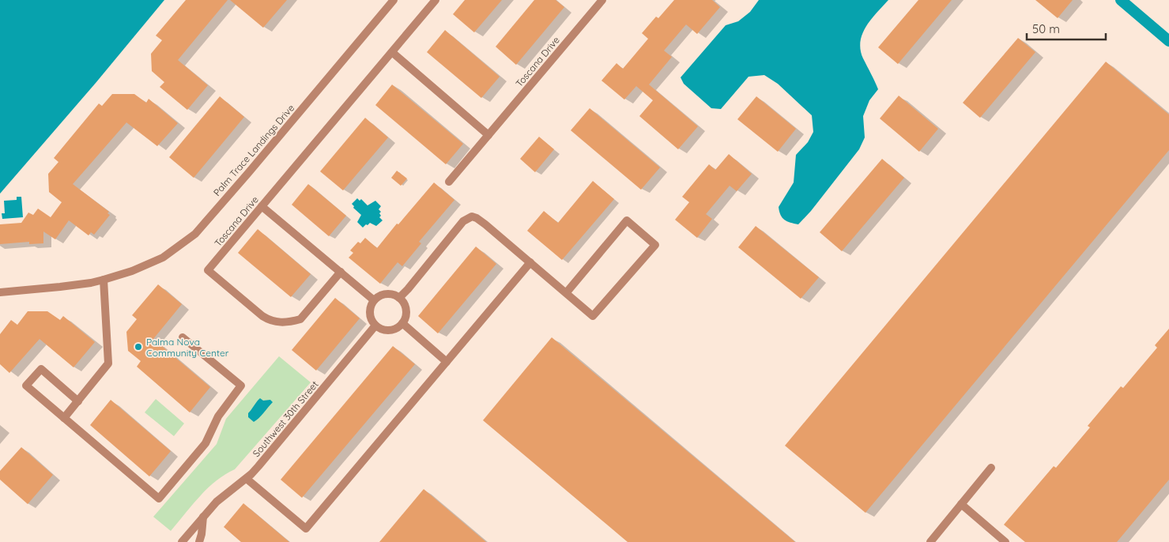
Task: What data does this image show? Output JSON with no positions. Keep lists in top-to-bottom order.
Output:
{
  "streets": {
    "street": ["Toscana Drive", "Palm Trace Landings Drive", "Southwest 30th Street"]
  },
  "places": ["Palma Nova Community Center"],
  "scale_bar": "50 m"
}
